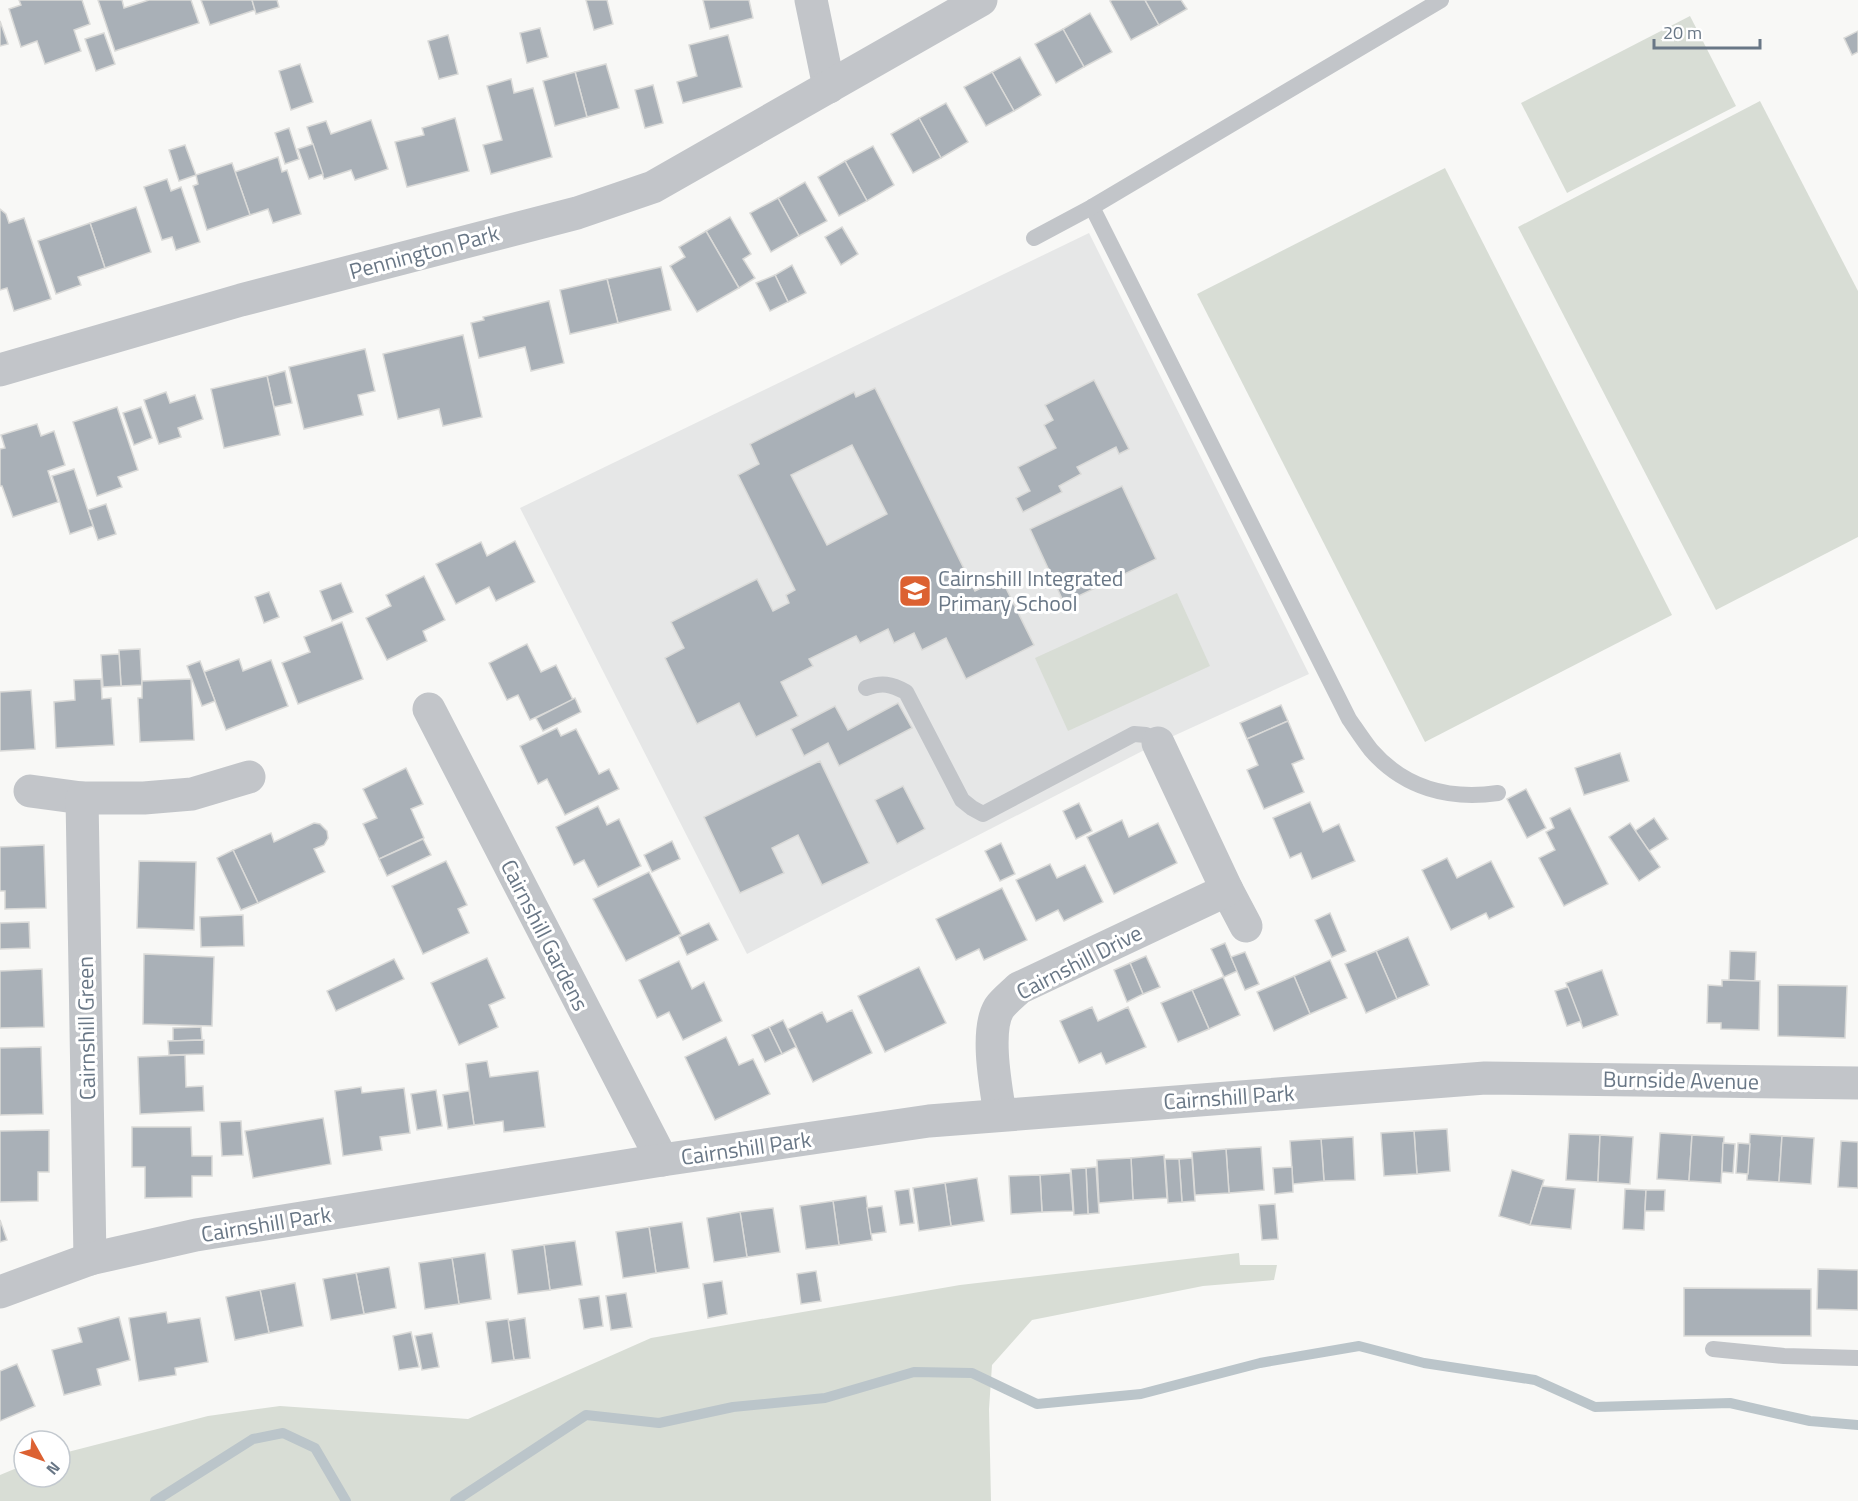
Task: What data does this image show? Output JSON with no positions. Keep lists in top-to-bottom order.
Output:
{
  "streets": {
    "street": [
      "Pennington Park",
      "Cairnshill Gardens",
      "Cairnshill Drive",
      "Cairnshill Green",
      "Burnside Avenue",
      "Cairnshill Park"
    ]
  },
  "crossings": [
    ["Cairnshill Gardens", "Cairnshill Park"],
    ["Cairnshill Drive", "Cairnshill Park"],
    ["Cairnshill Green", "Cairnshill Park"],
    ["Burnside Avenue", "Cairnshill Park"]
  ],
  "places": {
    "school or university": ["Cairnshill Integrated Primary School"]
  },
  "scale_bar": "20 m",
  "north": "bottom right"
}
